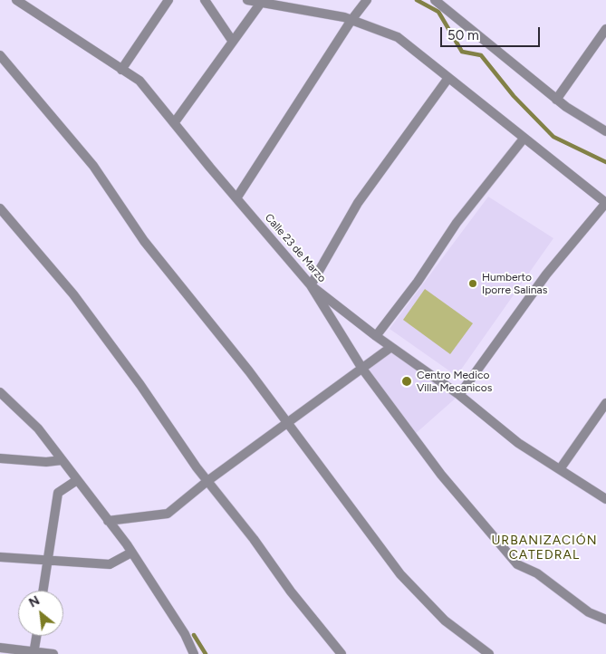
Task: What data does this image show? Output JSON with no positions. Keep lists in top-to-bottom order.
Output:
{
  "streets": {
    "street": ["Calle 23 de Marzo"]
  },
  "districts": ["URBANIZACIÓN CATEDRAL"],
  "places": ["Humberto Iporre Salinas", "Centro Medico Villa Mecanicos"],
  "scale_bar": "50 m",
  "north": "top left"
}
